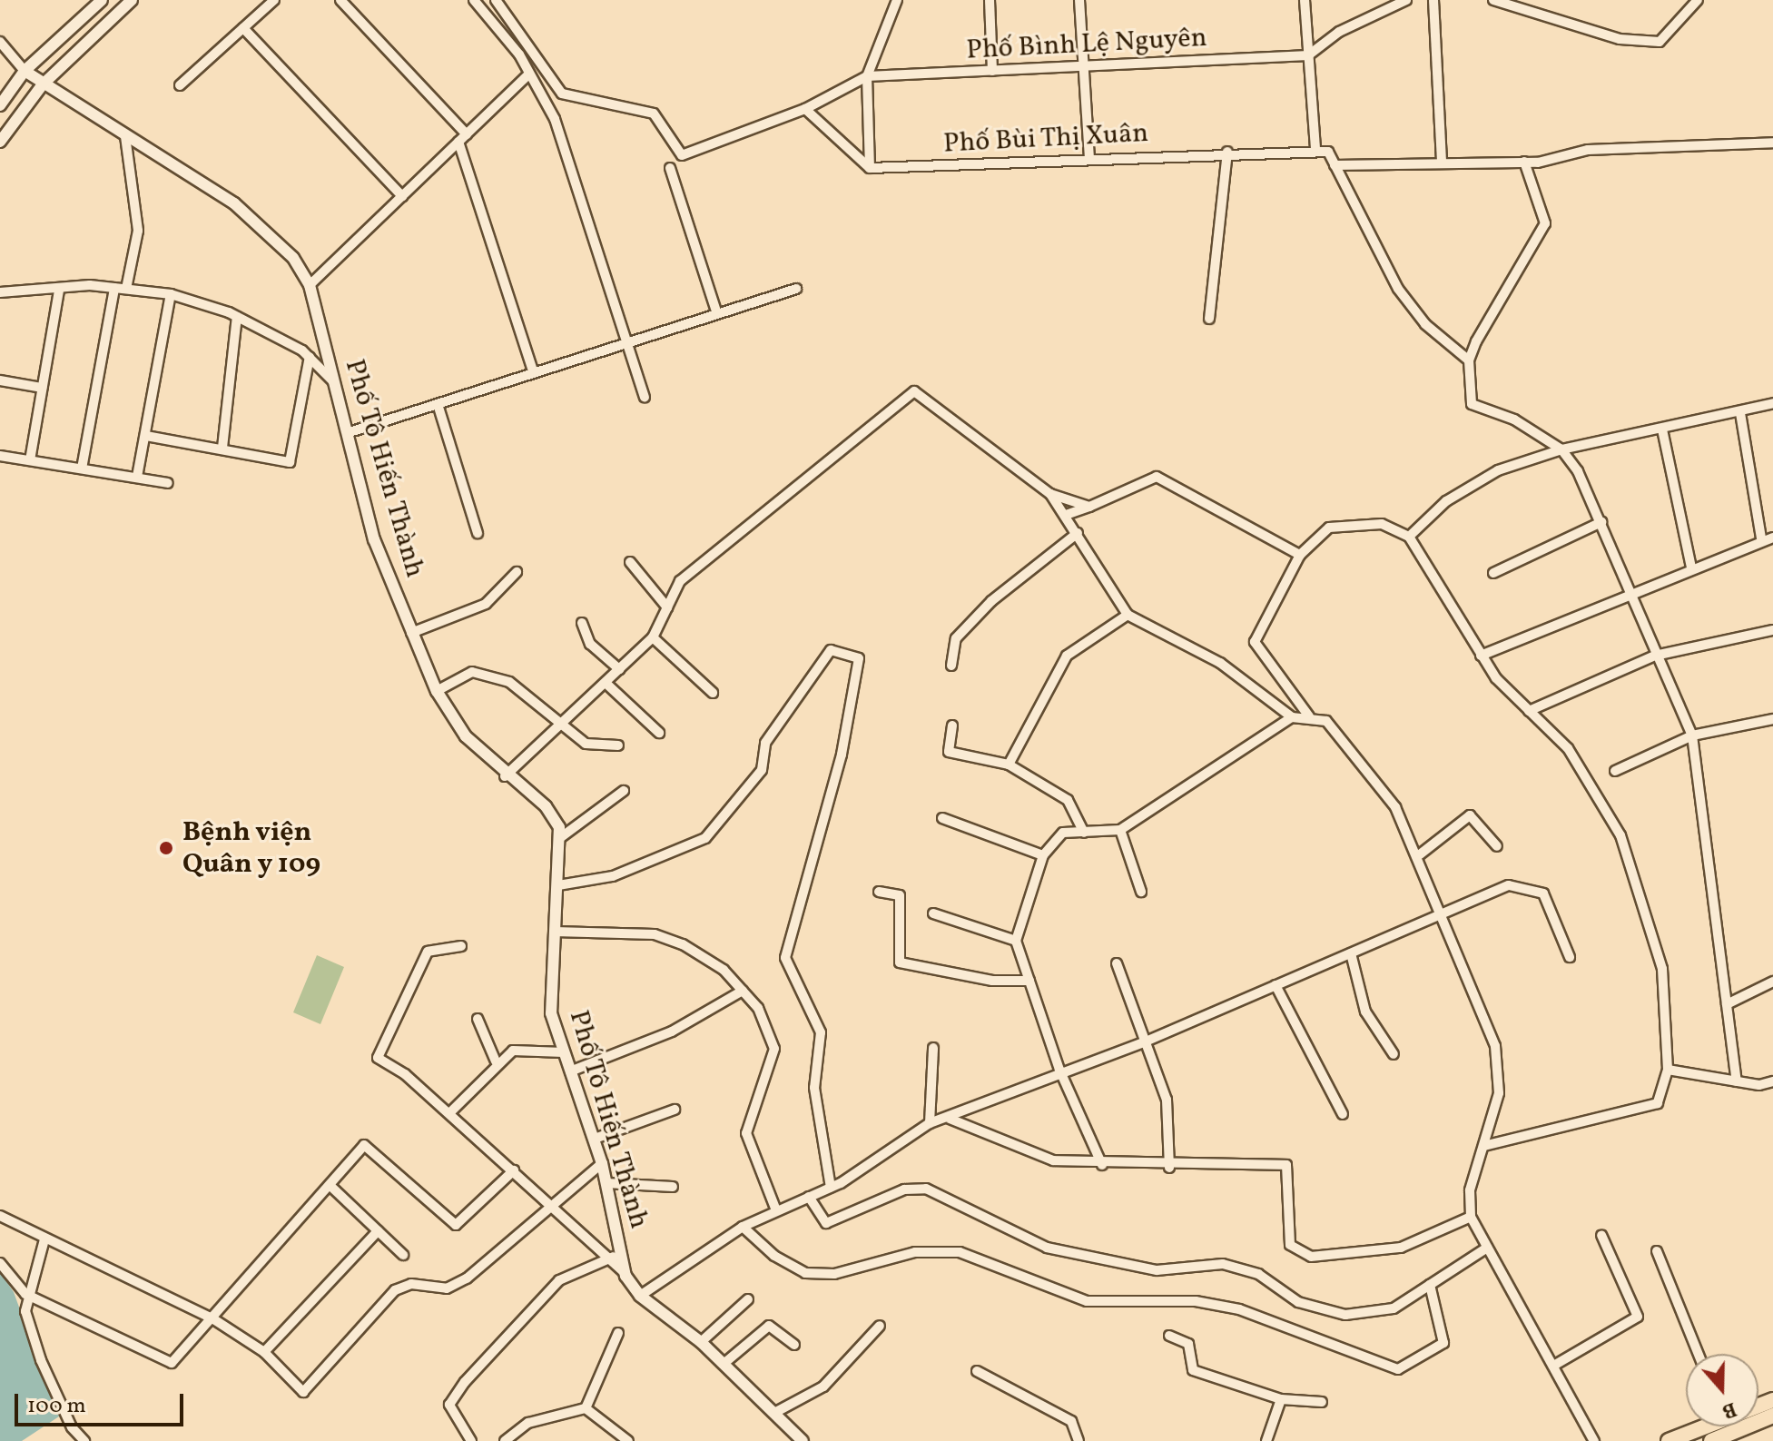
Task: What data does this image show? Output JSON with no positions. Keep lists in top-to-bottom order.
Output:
{
  "streets": {
    "street": ["Phố Bình Lệ Nguyên", "Phố Bùi Thị Xuân", "Phố Tô Hiến Thành"]
  },
  "places": ["Bệnh viện Quân y 109"],
  "scale_bar": "100 m",
  "north": "bottom"
}
